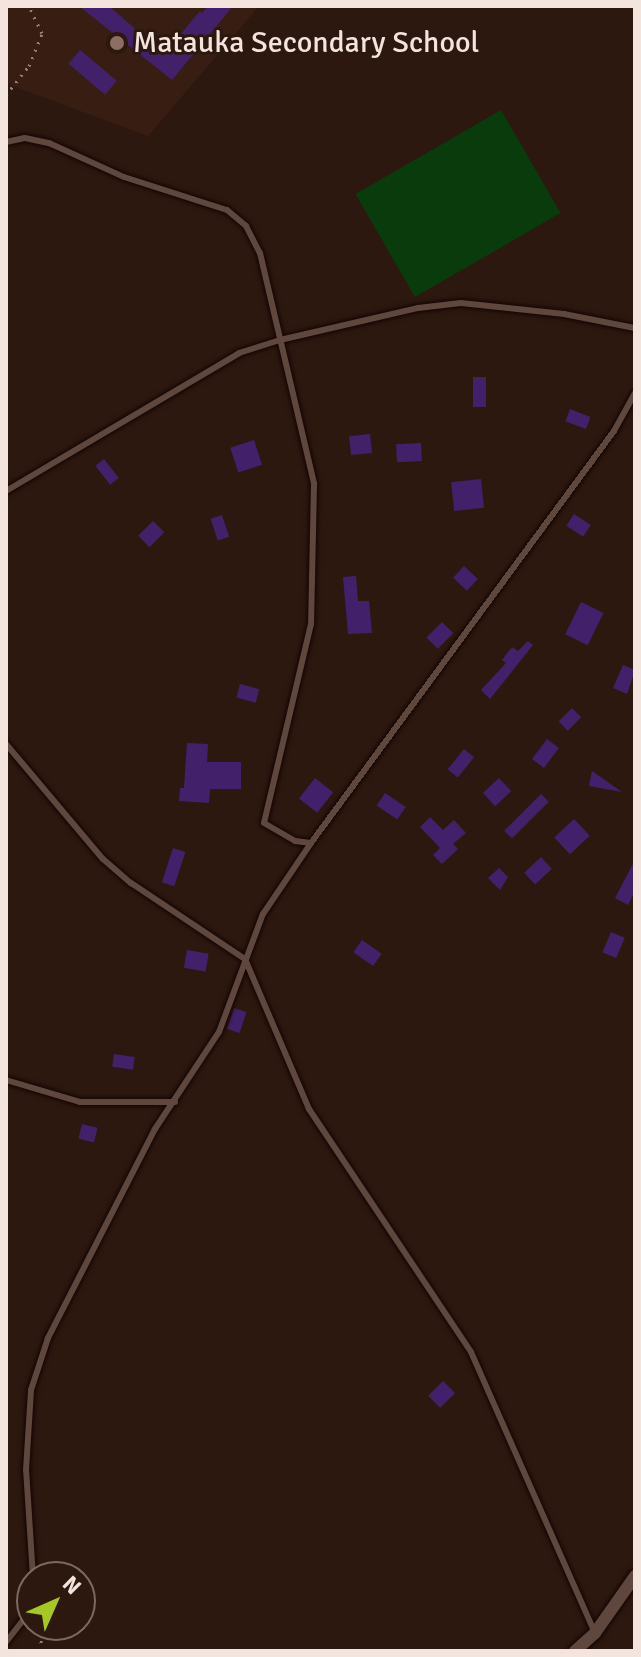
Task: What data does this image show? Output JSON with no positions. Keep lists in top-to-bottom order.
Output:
{
  "places": ["Matauka Secondary School"],
  "north": "top right"
}
